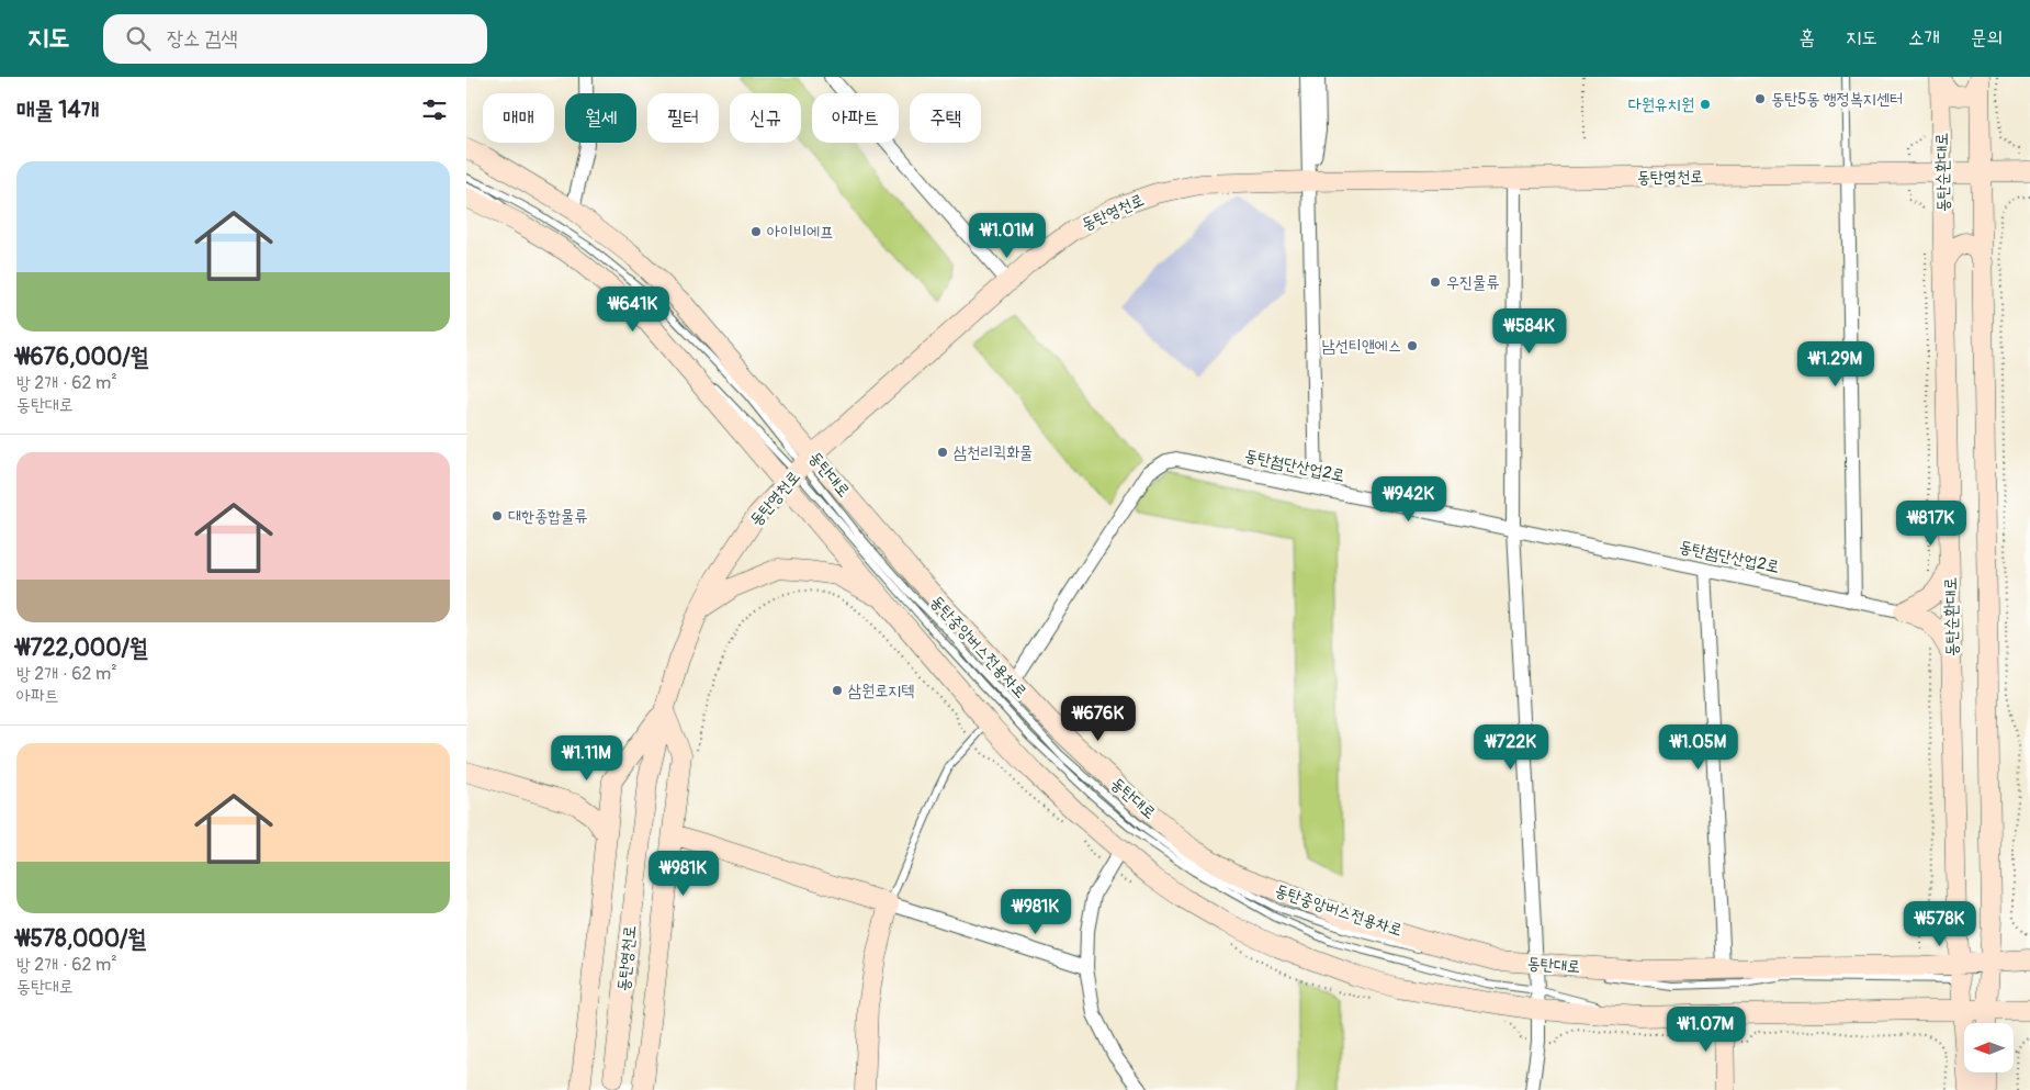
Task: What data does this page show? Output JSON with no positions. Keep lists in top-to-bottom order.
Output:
{
  "streets": {
    "street": [
      "동탄순환대로",
      "동탄영천로",
      "동탄첨단산업2로",
      "동탄대로"
    ],
    "lane": ["동탄중앙버스전용차로"]
  },
  "crossings": [
    ["동탄순환대로", "동탄영천로"],
    ["동탄순환대로", "동탄대로"],
    ["동탄영천로", "동탄대로"],
    ["동탄영천로", "동탄중앙버스전용차로"],
    ["동탄첨단산업2로", "동탄대로"],
    ["동탄대로", "동탄중앙버스전용차로"]
  ],
  "places": [
    "동탄5동 행정복지센터",
    "다원유치원",
    "아이비에프",
    "우진물류",
    "남선티앤에스",
    "삼천리퀵화물",
    "대한종합물류",
    "삼원로지텍"
  ],
  "north": "left",
  "page": {
    "header": "지도",
    "search": "장소 검색",
    "nav": [
      "홈",
      "지도",
      "소개",
      "문의"
    ],
    "heading": "매물 14개",
    "chip": [
      "매매",
      "월세",
      "필터",
      "신규",
      "아파트",
      "주택"
    ],
    "list": [
      {
        "name": "₩676,000/월",
        "note": "방 2개 · 62 m² · 동탄대로"
      },
      {
        "name": "₩722,000/월",
        "note": "방 2개 · 62 m² · 아파트"
      },
      {
        "name": "₩578,000/월",
        "note": "방 2개 · 62 m² · 동탄대로"
      }
    ],
    "price": [
      "₩1.01M",
      "₩641K",
      "₩584K",
      "₩1.29M",
      "₩942K",
      "₩817K",
      "₩676K",
      "₩722K",
      "₩1.05M",
      "₩1.11M",
      "₩981K",
      "₩981K",
      "₩578K",
      "₩1.07M"
    ]
  }
}
